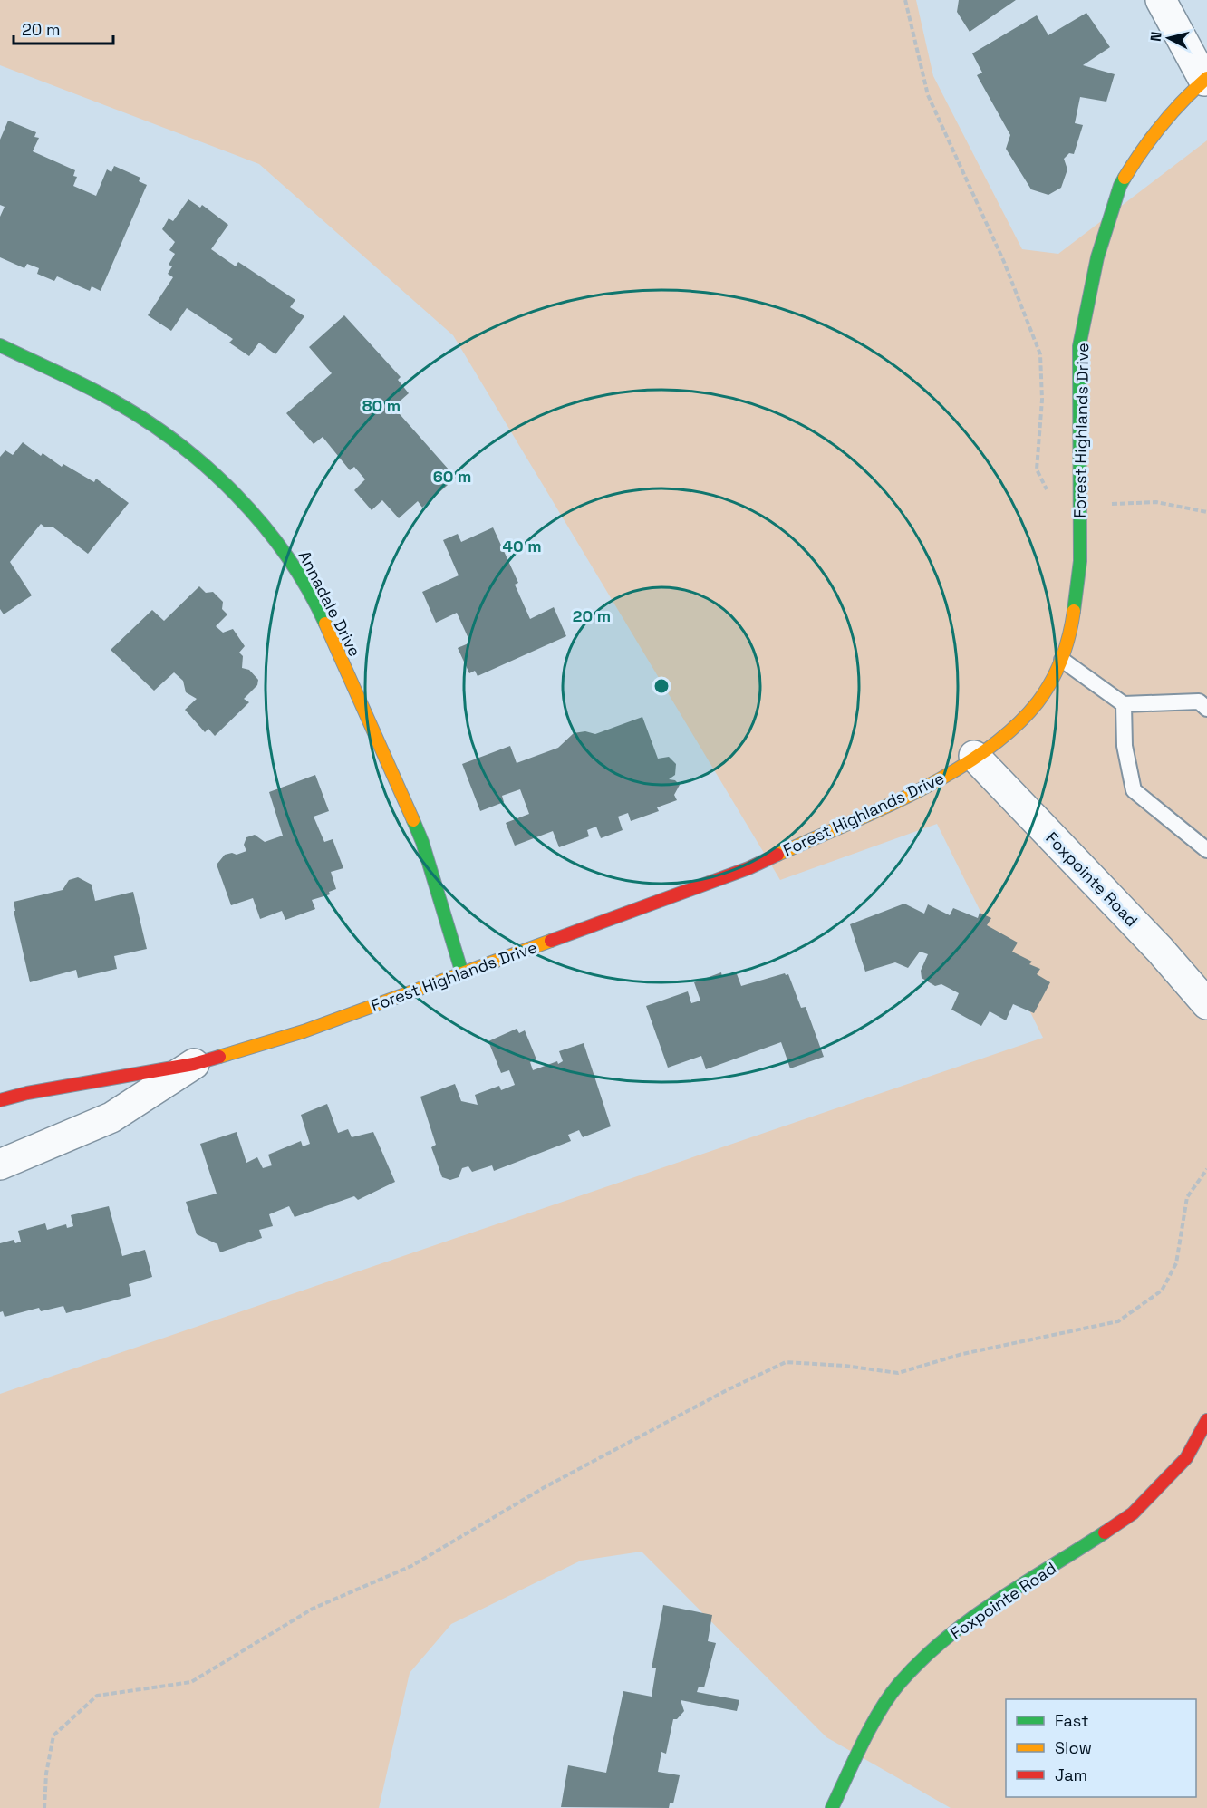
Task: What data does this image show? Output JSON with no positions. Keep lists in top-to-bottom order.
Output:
{
  "streets": {
    "street": ["Forest Highlands Drive", "Annadale Drive", "Foxpointe Road"]
  },
  "crossings": [
    ["Forest Highlands Drive", "Annadale Drive"],
    ["Forest Highlands Drive", "Foxpointe Road"]
  ],
  "legend": ["Fast", "Slow", "Jam"],
  "scale_bar": "20 m",
  "north": "left",
  "rings": [
    "80 m",
    "60 m",
    "40 m",
    "20 m"
  ]
}
